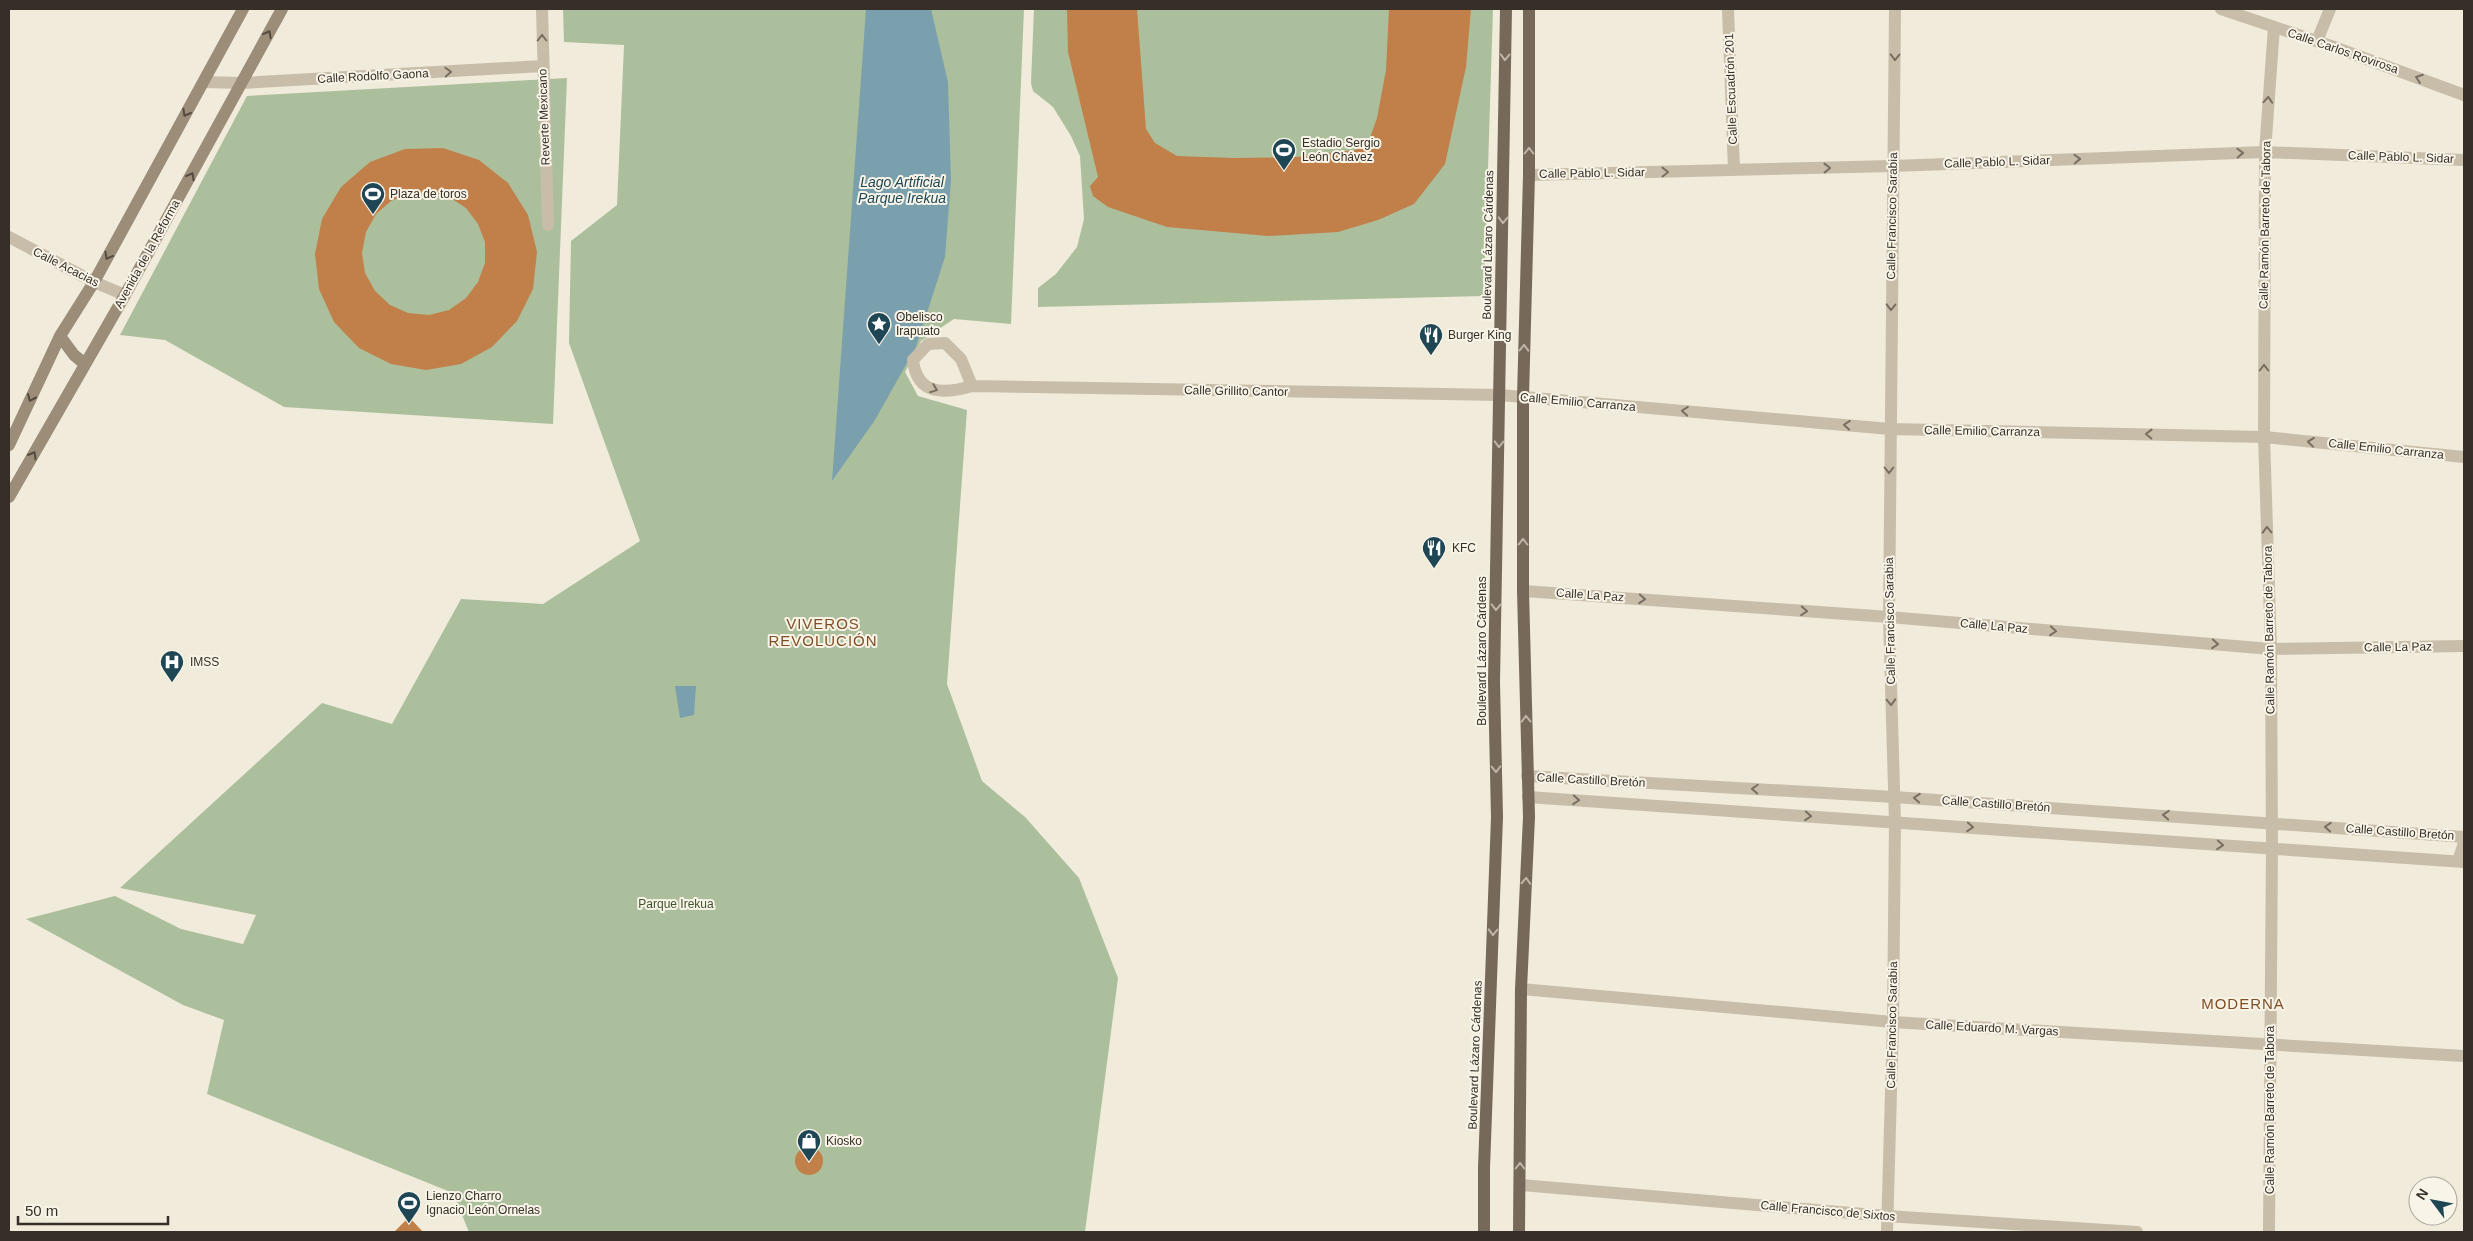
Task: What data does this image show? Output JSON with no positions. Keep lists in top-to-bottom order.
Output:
{
  "streets": {
    "main road": ["Boulevard Lázaro Cárdenas", "Avenida de la Reforma"],
    "street": [
      "Calle Carlos Rovirosa",
      "Calle Rodolfo Gaona",
      "Calle Escuadrón 201",
      "Reverte Mexicano",
      "Calle Pablo L. Sidar",
      "Calle Francisco Sarabia",
      "Calle Ramón Barreto de Tabora",
      "Calle Acacias",
      "Calle Grillito Cantor",
      "Calle Emilio Carranza",
      "Calle La Paz",
      "Calle Castillo Bretón",
      "Calle Eduardo M. Vargas",
      "Calle Francisco de Sixtos"
    ]
  },
  "crossings": [
    ["Calle Carlos Rovirosa", "Calle Ramón Barreto de Tabora"],
    ["Calle Rodolfo Gaona", "Reverte Mexicano"],
    ["Calle Rodolfo Gaona", "Avenida de la Reforma"],
    ["Calle Escuadrón 201", "Calle Pablo L. Sidar"],
    ["Calle Pablo L. Sidar", "Calle Francisco Sarabia"],
    ["Calle Pablo L. Sidar", "Calle Ramón Barreto de Tabora"],
    ["Calle Francisco Sarabia", "Calle Emilio Carranza"],
    ["Calle Francisco Sarabia", "Calle La Paz"],
    ["Calle Francisco Sarabia", "Calle Castillo Bretón"],
    ["Calle Francisco Sarabia", "Calle Eduardo M. Vargas"],
    ["Calle Francisco Sarabia", "Calle Francisco de Sixtos"],
    ["Calle Ramón Barreto de Tabora", "Calle Emilio Carranza"],
    ["Calle Ramón Barreto de Tabora", "Calle La Paz"],
    ["Calle Ramón Barreto de Tabora", "Calle Castillo Bretón"],
    ["Calle Ramón Barreto de Tabora", "Calle Eduardo M. Vargas"],
    ["Boulevard Lázaro Cárdenas", "Calle Grillito Cantor"],
    ["Boulevard Lázaro Cárdenas", "Calle Emilio Carranza"],
    ["Avenida de la Reforma", "Calle Acacias"],
    ["Calle Grillito Cantor", "Calle Emilio Carranza"]
  ],
  "one_way": [
    "Calle Carlos Rovirosa",
    "Calle Rodolfo Gaona",
    "Calle Pablo L. Sidar",
    "Calle Francisco Sarabia",
    "Calle Ramón Barreto de Tabora",
    "Calle Emilio Carranza",
    "Calle La Paz"
  ],
  "districts": ["VIVEROS REVOLUCIÓN", "MODERNA"],
  "water": ["Lago Artificial Parque Irekua"],
  "parks": ["Parque Irekua"],
  "places": {
    "sports": ["Estadio Sergio León Chávez", "Plaza de toros", "Lienzo Charro Ignacio León Ornelas"],
    "place": ["Obelisco Irapuato"],
    "restaurant": ["Burger King", "KFC"],
    "hospital": ["IMSS"],
    "shop": ["Kiosko"]
  },
  "scale_bar": "50 m",
  "north": "top left"
}
